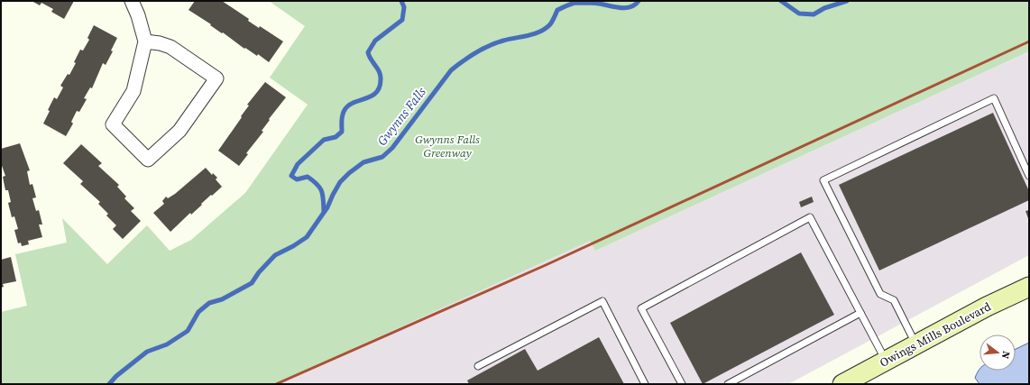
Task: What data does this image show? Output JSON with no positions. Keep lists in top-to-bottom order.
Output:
{
  "streets": {
    "main road": ["Owings Mills Boulevard"]
  },
  "water": ["Gwynns Falls"],
  "parks": ["Gwynns Falls Greenway"],
  "north": "right"
}
